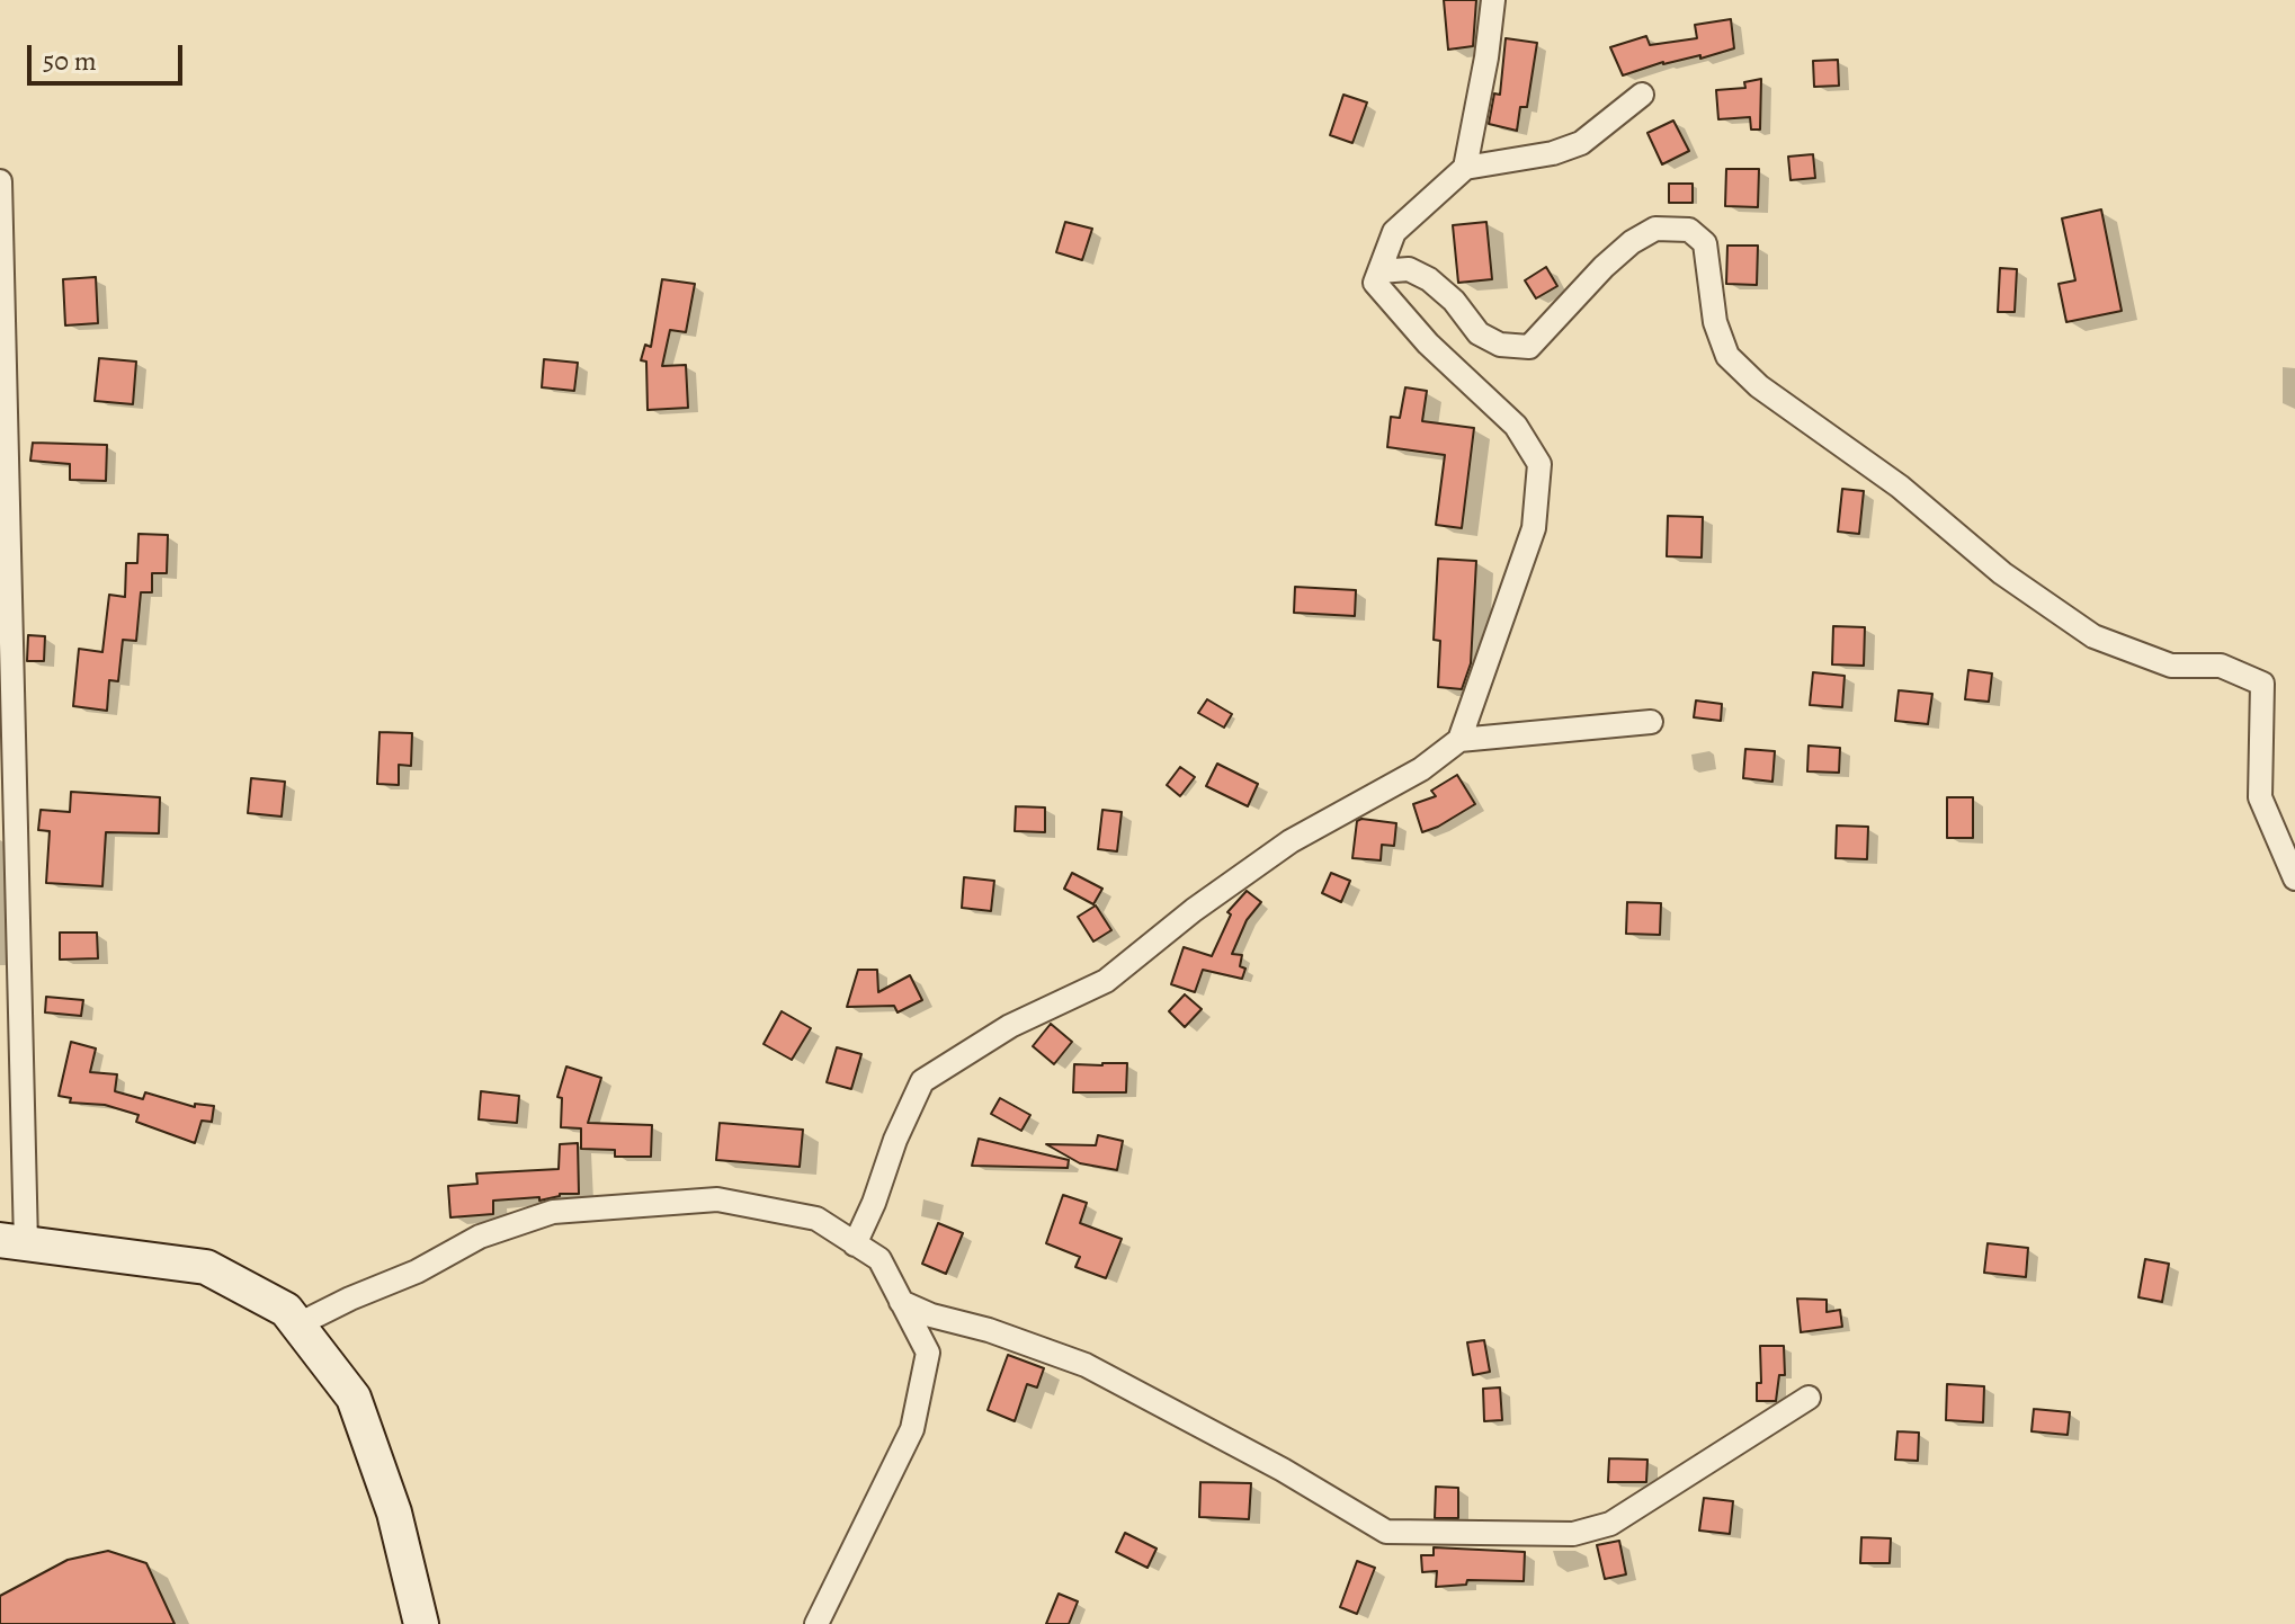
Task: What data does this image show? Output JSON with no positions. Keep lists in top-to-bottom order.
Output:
{
  "scale_bar": "50 m"
}
